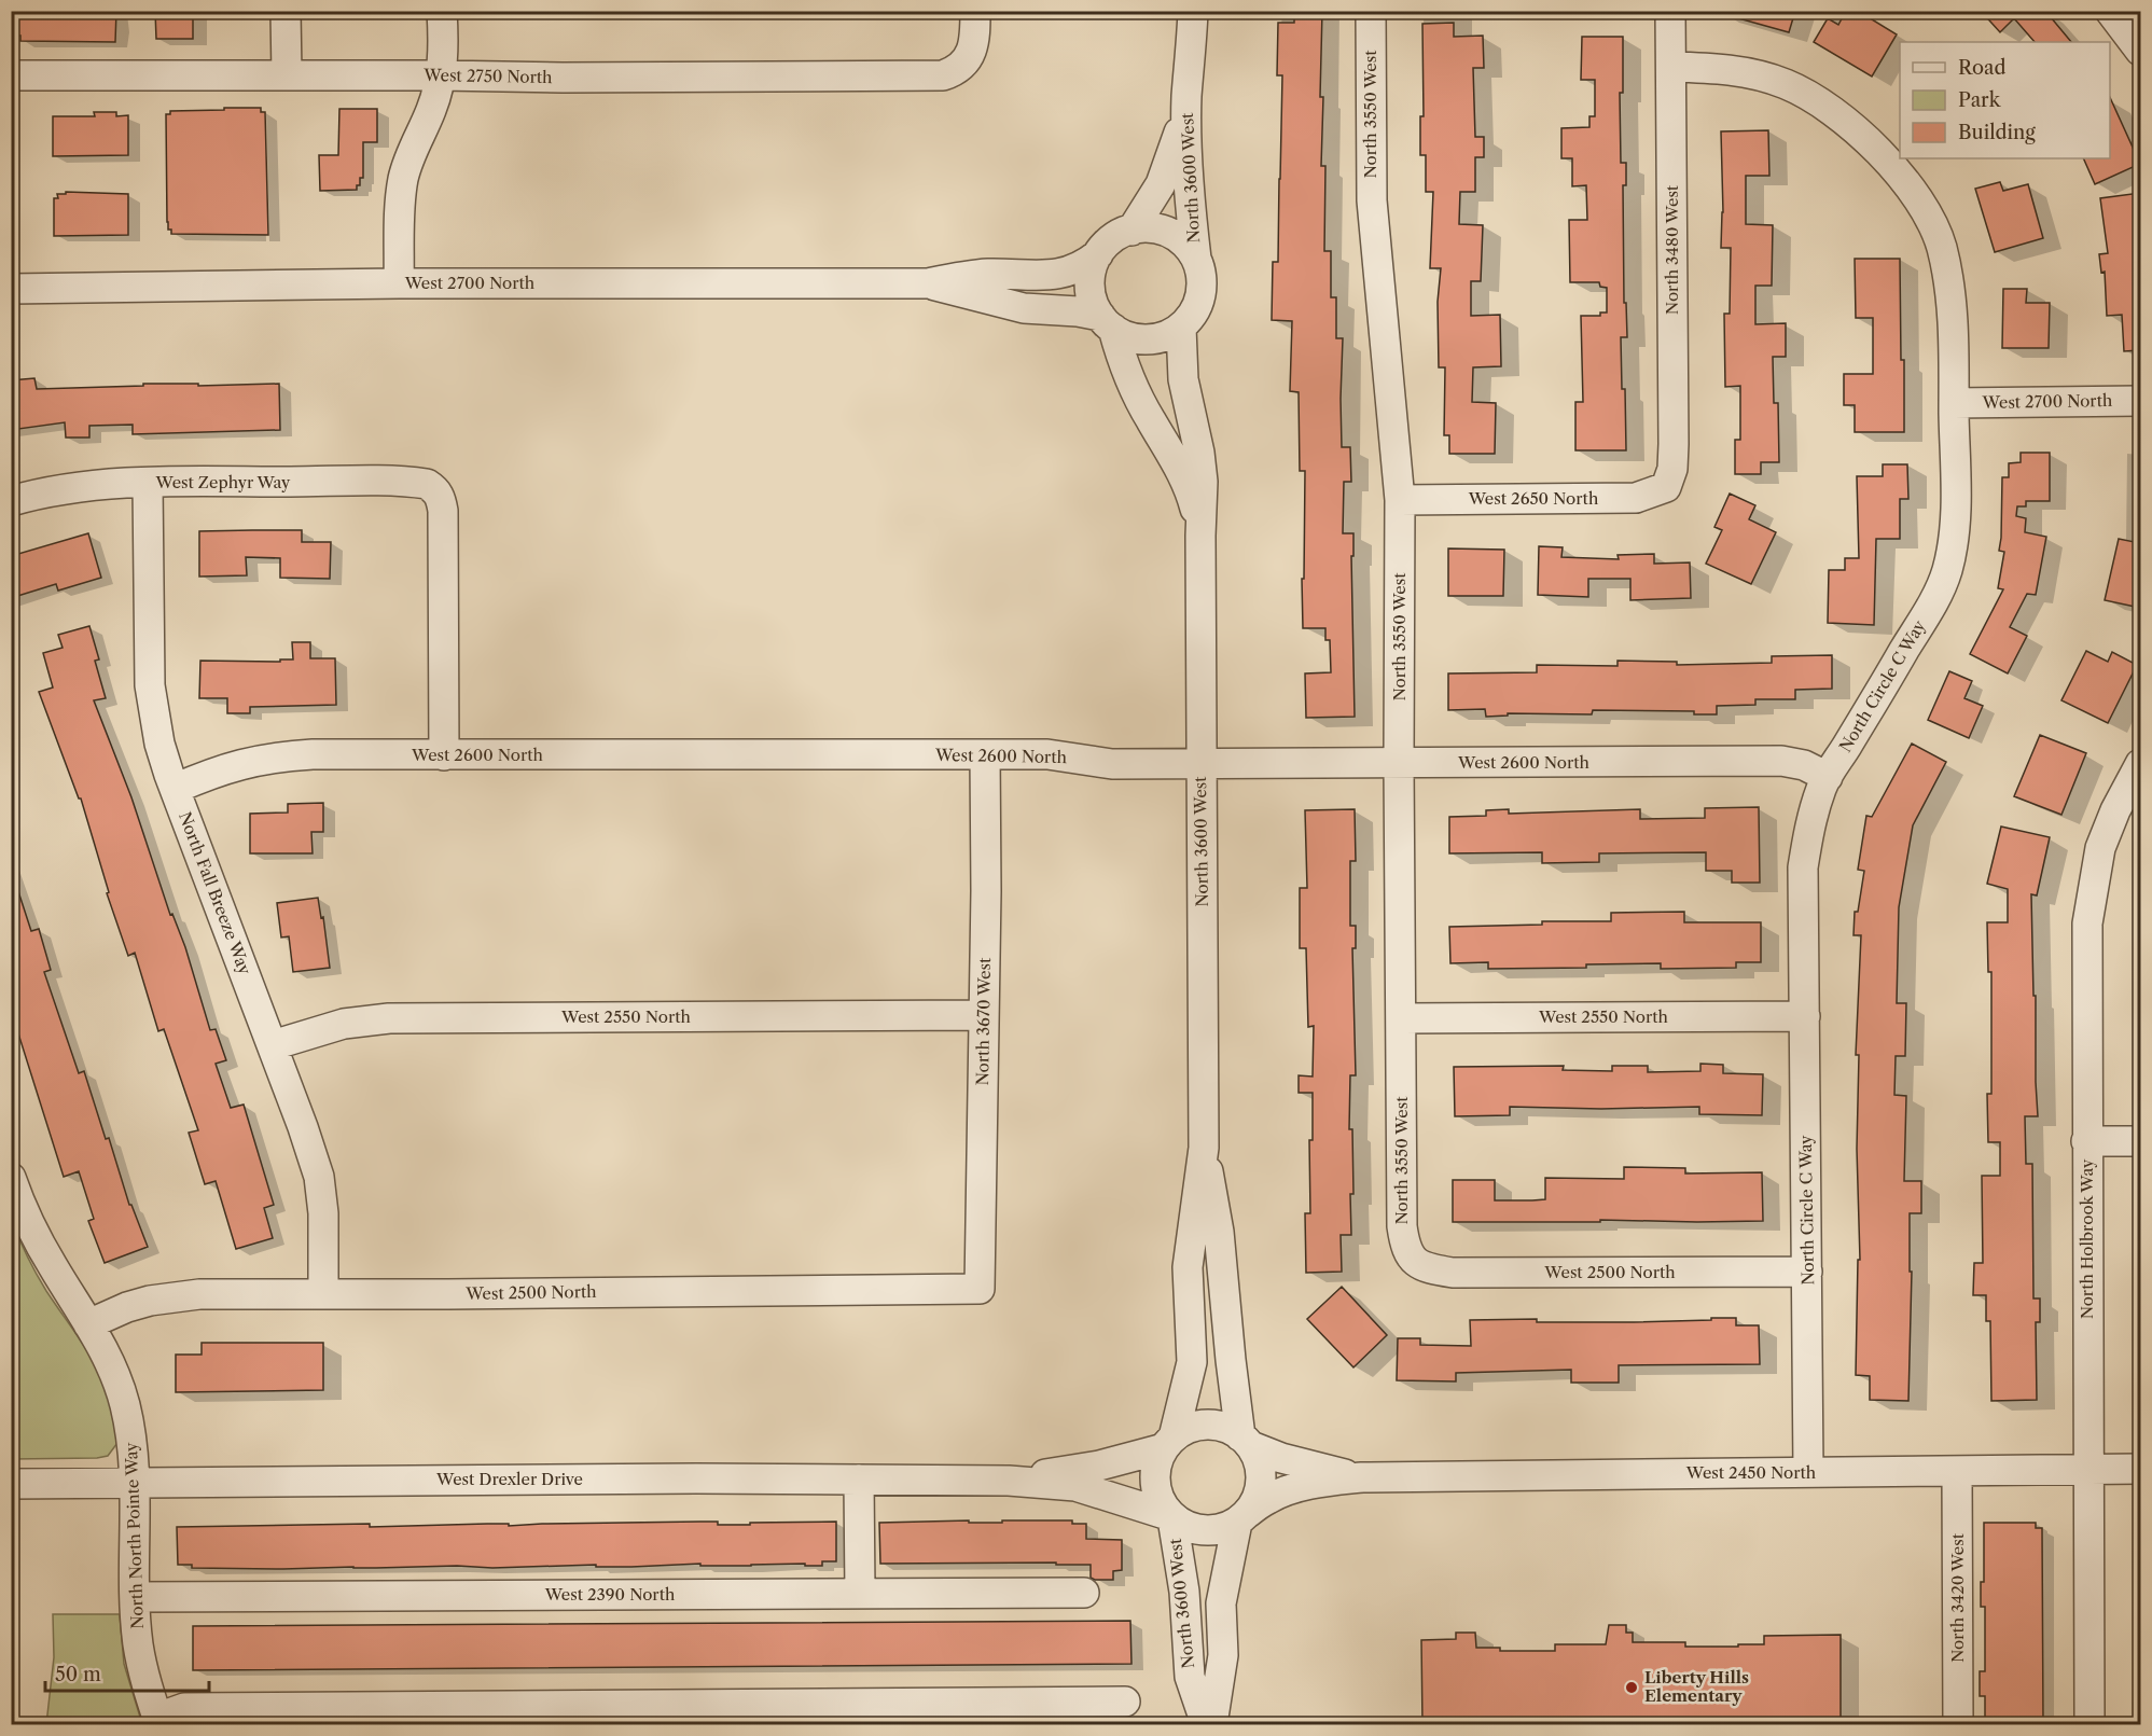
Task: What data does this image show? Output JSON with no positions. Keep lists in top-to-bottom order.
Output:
{
  "streets": {
    "street": [
      "West 2750 North",
      "North 3550 West",
      "North 3600 West",
      "North 3480 West",
      "West 2700 North",
      "West Zephyr Way",
      "West 2650 North",
      "North Circle C Way",
      "West 2600 North",
      "North Fall Breeze Way",
      "West 2550 North",
      "North 3670 West",
      "North Holbrook Way",
      "West 2500 North",
      "West 2450 North",
      "West Drexler Drive",
      "North North Pointe Way",
      "West 2390 North",
      "North 3420 West"
    ]
  },
  "crossings": [
    ["North 3550 West", "West 2650 North"],
    ["North 3550 West", "West 2600 North"],
    ["North 3550 West", "West 2550 North"],
    ["North 3550 West", "West 2500 North"],
    ["North 3600 West", "West 2700 North"],
    ["North 3600 West", "West 2600 North"],
    ["North 3600 West", "West 2450 North"],
    ["North 3600 West", "West Drexler Drive"],
    ["North 3480 West", "West 2650 North"],
    ["North 3480 West", "North Circle C Way"],
    ["West 2700 North", "North Circle C Way"],
    ["West Zephyr Way", "West 2600 North"],
    ["West Zephyr Way", "North Fall Breeze Way"],
    ["North Circle C Way", "West 2600 North"],
    ["North Circle C Way", "West 2550 North"],
    ["North Circle C Way", "West 2500 North"],
    ["North Circle C Way", "West 2450 North"],
    ["West 2600 North", "North Fall Breeze Way"],
    ["West 2600 North", "North 3670 West"],
    ["North Fall Breeze Way", "West 2550 North"],
    ["North Fall Breeze Way", "West 2500 North"],
    ["West 2550 North", "North 3670 West"],
    ["North 3670 West", "West 2500 North"],
    ["North Holbrook Way", "West 2450 North"],
    ["West 2500 North", "North North Pointe Way"],
    ["West 2450 North", "West Drexler Drive"],
    ["West 2450 North", "North 3420 West"],
    ["West Drexler Drive", "North North Pointe Way"],
    ["North North Pointe Way", "West 2390 North"]
  ],
  "places": ["Liberty Hills Elementary"],
  "legend": ["Road", "Park", "Building"],
  "scale_bar": "50 m"
}
